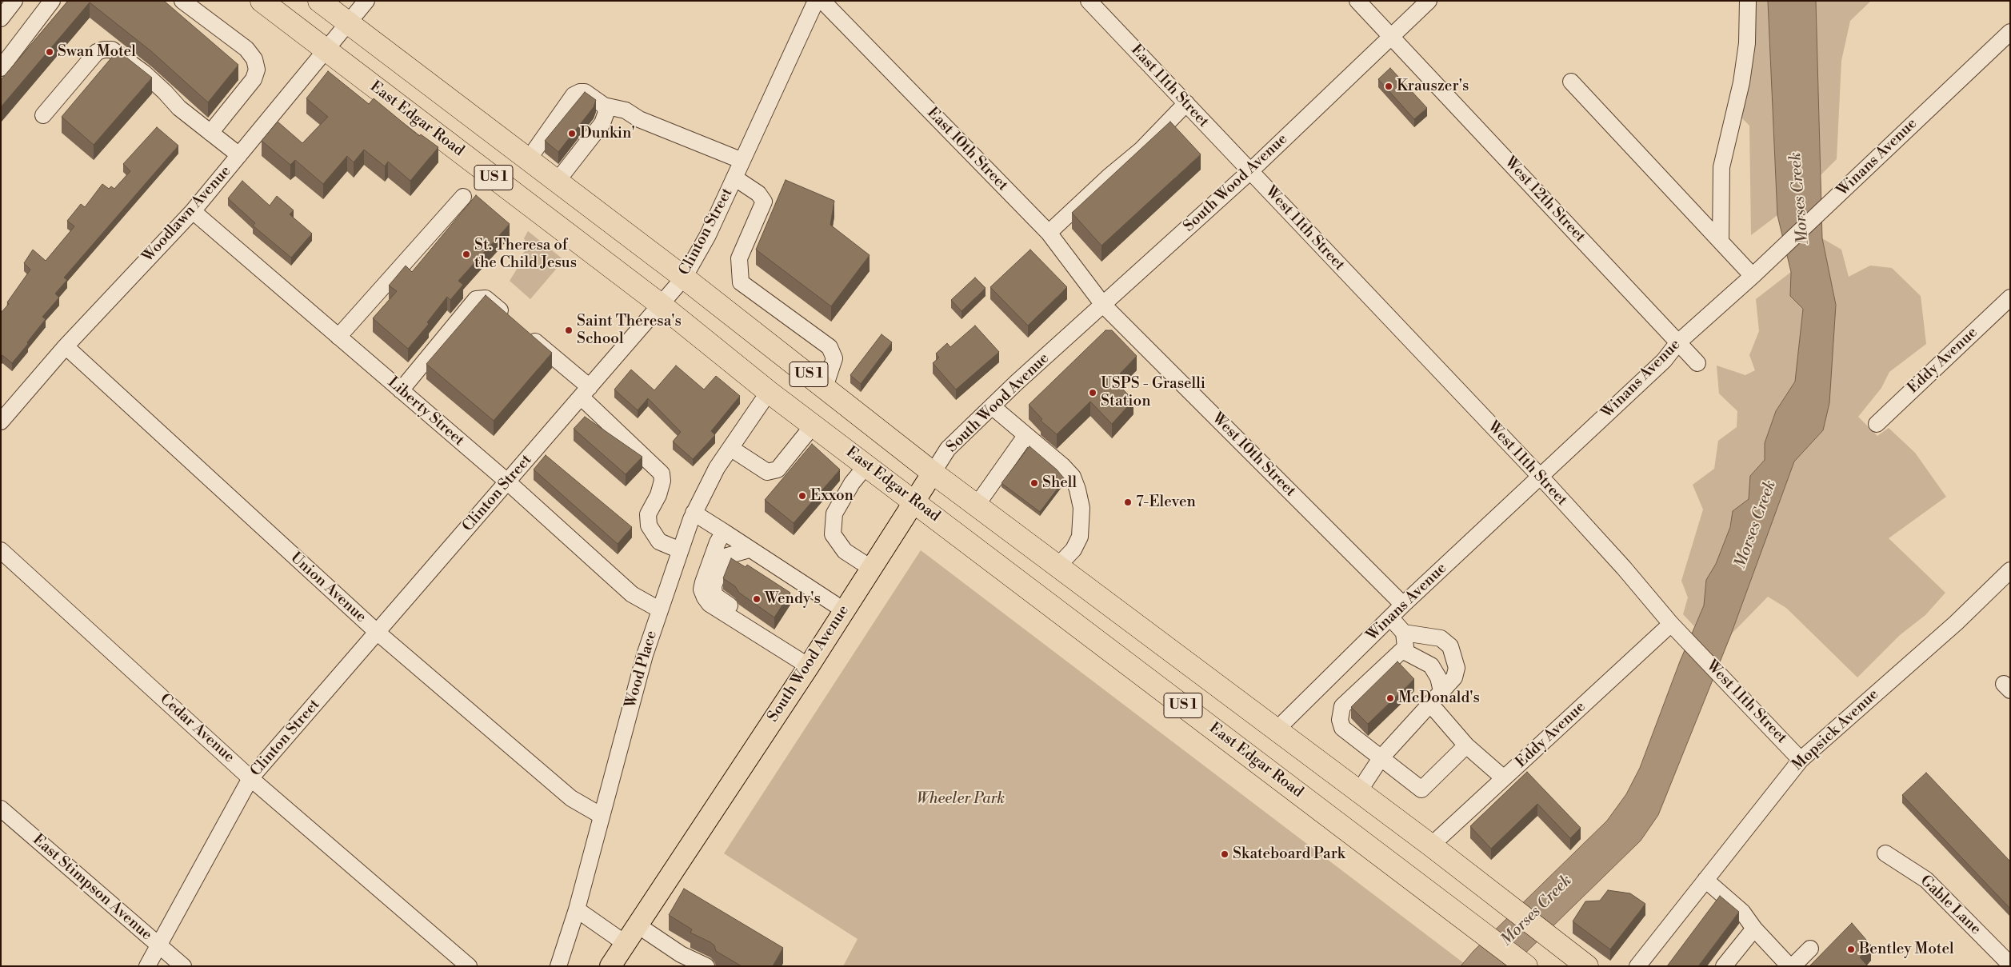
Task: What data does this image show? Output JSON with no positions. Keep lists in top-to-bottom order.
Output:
{
  "streets": {
    "highway": ["East Edgar Road", "US 1"],
    "main road": ["South Wood Avenue"],
    "street": [
      "East 11th Street",
      "East 10th Street",
      "Winans Avenue",
      "West 12th Street",
      "Woodlawn Avenue",
      "West 11th Street",
      "Clinton Street",
      "Eddy Avenue",
      "Liberty Street",
      "West 10th Street",
      "Union Avenue",
      "Wood Place",
      "Cedar Avenue",
      "Mopsick Avenue",
      "East Stimpson Avenue",
      "Gable Lane"
    ]
  },
  "crossings": [
    ["East 11th Street", "South Wood Avenue"],
    ["East 11th Street", "West 11th Street"],
    ["East Edgar Road", "South Wood Avenue"],
    ["East Edgar Road", "Woodlawn Avenue"],
    ["East Edgar Road", "Clinton Street"],
    ["East Edgar Road", "Wood Place"],
    ["East 10th Street", "South Wood Avenue"],
    ["East 10th Street", "West 10th Street"],
    ["Winans Avenue", "US 1"],
    ["Winans Avenue", "West 12th Street"],
    ["Winans Avenue", "West 11th Street"],
    ["Winans Avenue", "West 10th Street"],
    ["US 1", "South Wood Avenue"],
    ["US 1", "Woodlawn Avenue"],
    ["US 1", "Clinton Street"],
    ["US 1", "Eddy Avenue"],
    ["South Wood Avenue", "West 12th Street"],
    ["South Wood Avenue", "West 11th Street"],
    ["South Wood Avenue", "West 10th Street"],
    ["Woodlawn Avenue", "Liberty Street"],
    ["Woodlawn Avenue", "Union Avenue"],
    ["West 11th Street", "Eddy Avenue"],
    ["West 11th Street", "Mopsick Avenue"],
    ["Clinton Street", "Liberty Street"],
    ["Clinton Street", "Union Avenue"],
    ["Clinton Street", "Cedar Avenue"],
    ["Clinton Street", "East Stimpson Avenue"],
    ["Liberty Street", "Wood Place"],
    ["Union Avenue", "Wood Place"]
  ],
  "water": ["Morses Creek"],
  "parks": ["Wheeler Park"],
  "places": [
    "Swan Motel",
    "Krauszer's",
    "Dunkin'",
    "St. Theresa of the Child Jesus",
    "Saint Theresa's School",
    "USPS - Graselli Station",
    "Shell",
    "Exxon",
    "7-Eleven",
    "Wendy's",
    "McDonald's",
    "Skateboard Park",
    "Bentley Motel"
  ]
}
